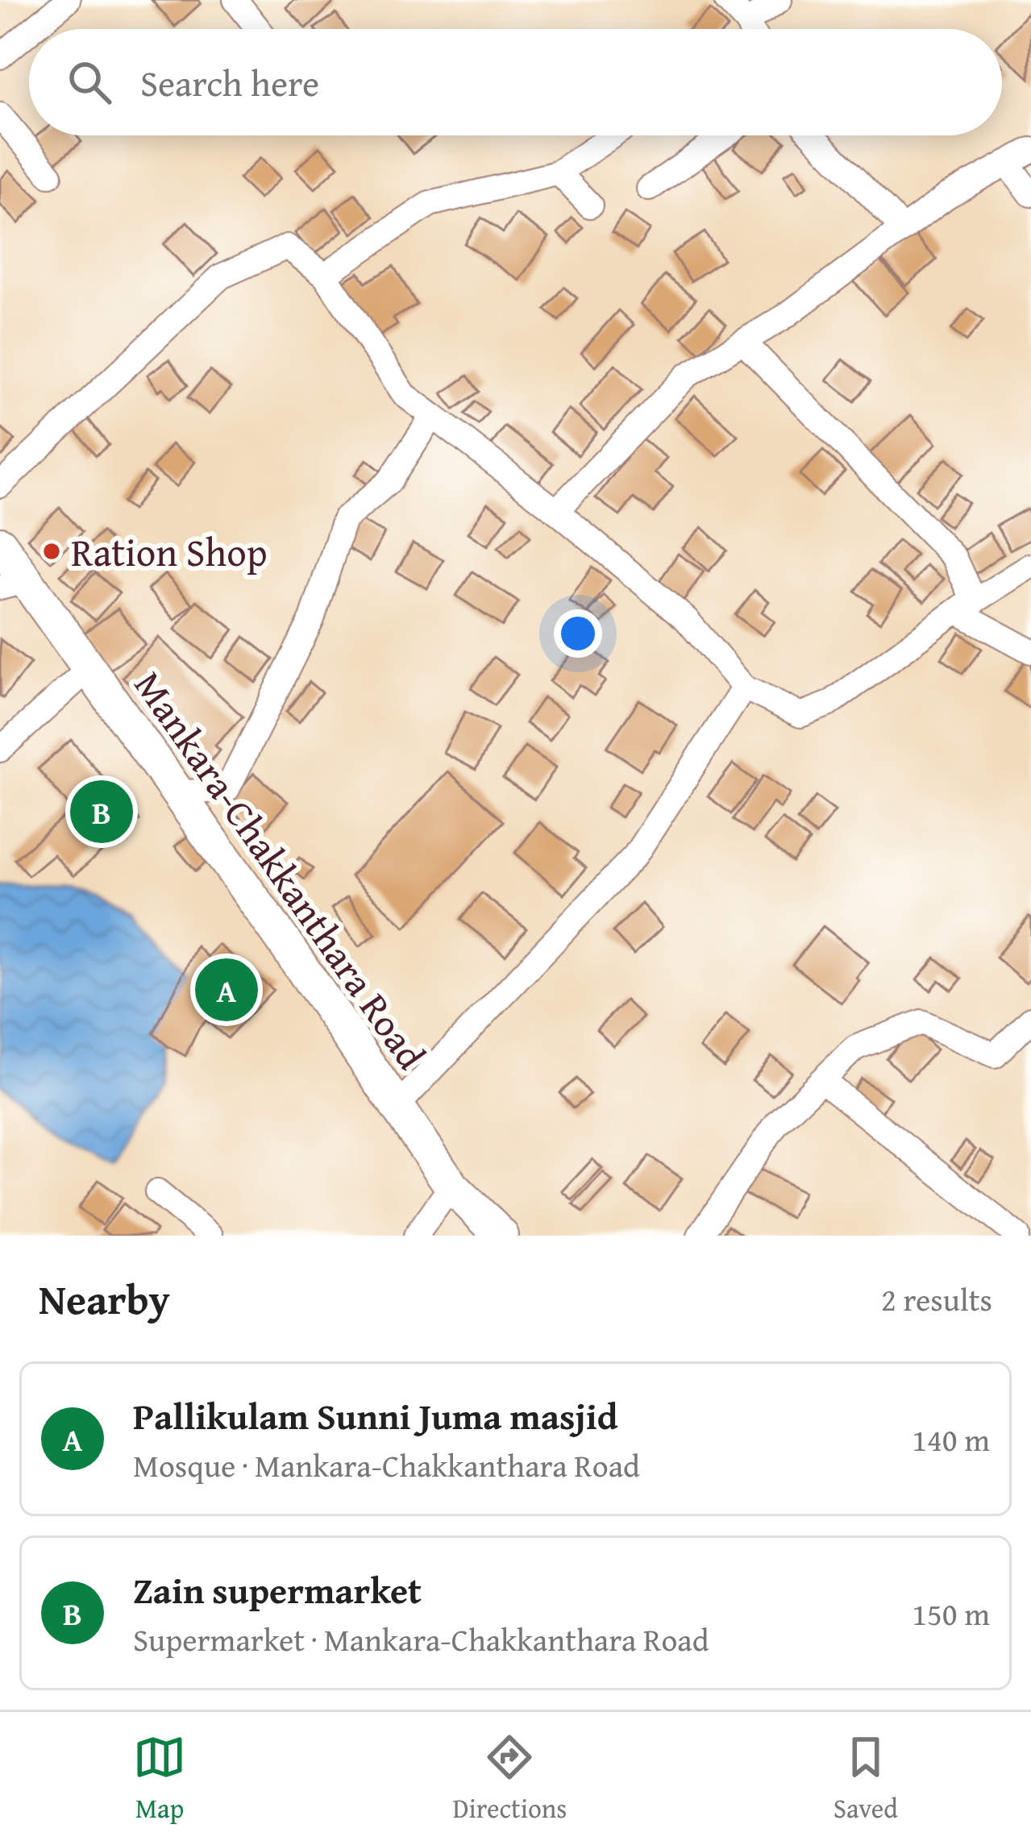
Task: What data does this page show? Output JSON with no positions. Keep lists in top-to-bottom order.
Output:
{
  "streets": {
    "main road": ["Mankara-Chakkanthara Road"]
  },
  "places": ["Ration Shop"],
  "page": {
    "search": "Search here",
    "pins": ["B", "A"],
    "heading": ["Nearby", "2 results"],
    "list": [
      {
        "mark": "A",
        "name": "Pallikulam Sunni Juma masjid",
        "note": "Mosque · Mankara-Chakkanthara Road",
        "value": "140 m"
      },
      {
        "mark": "B",
        "name": "Zain supermarket",
        "note": "Supermarket · Mankara-Chakkanthara Road",
        "value": "150 m"
      }
    ],
    "nav": ["Map", "Directions", "Saved"]
  }
}
